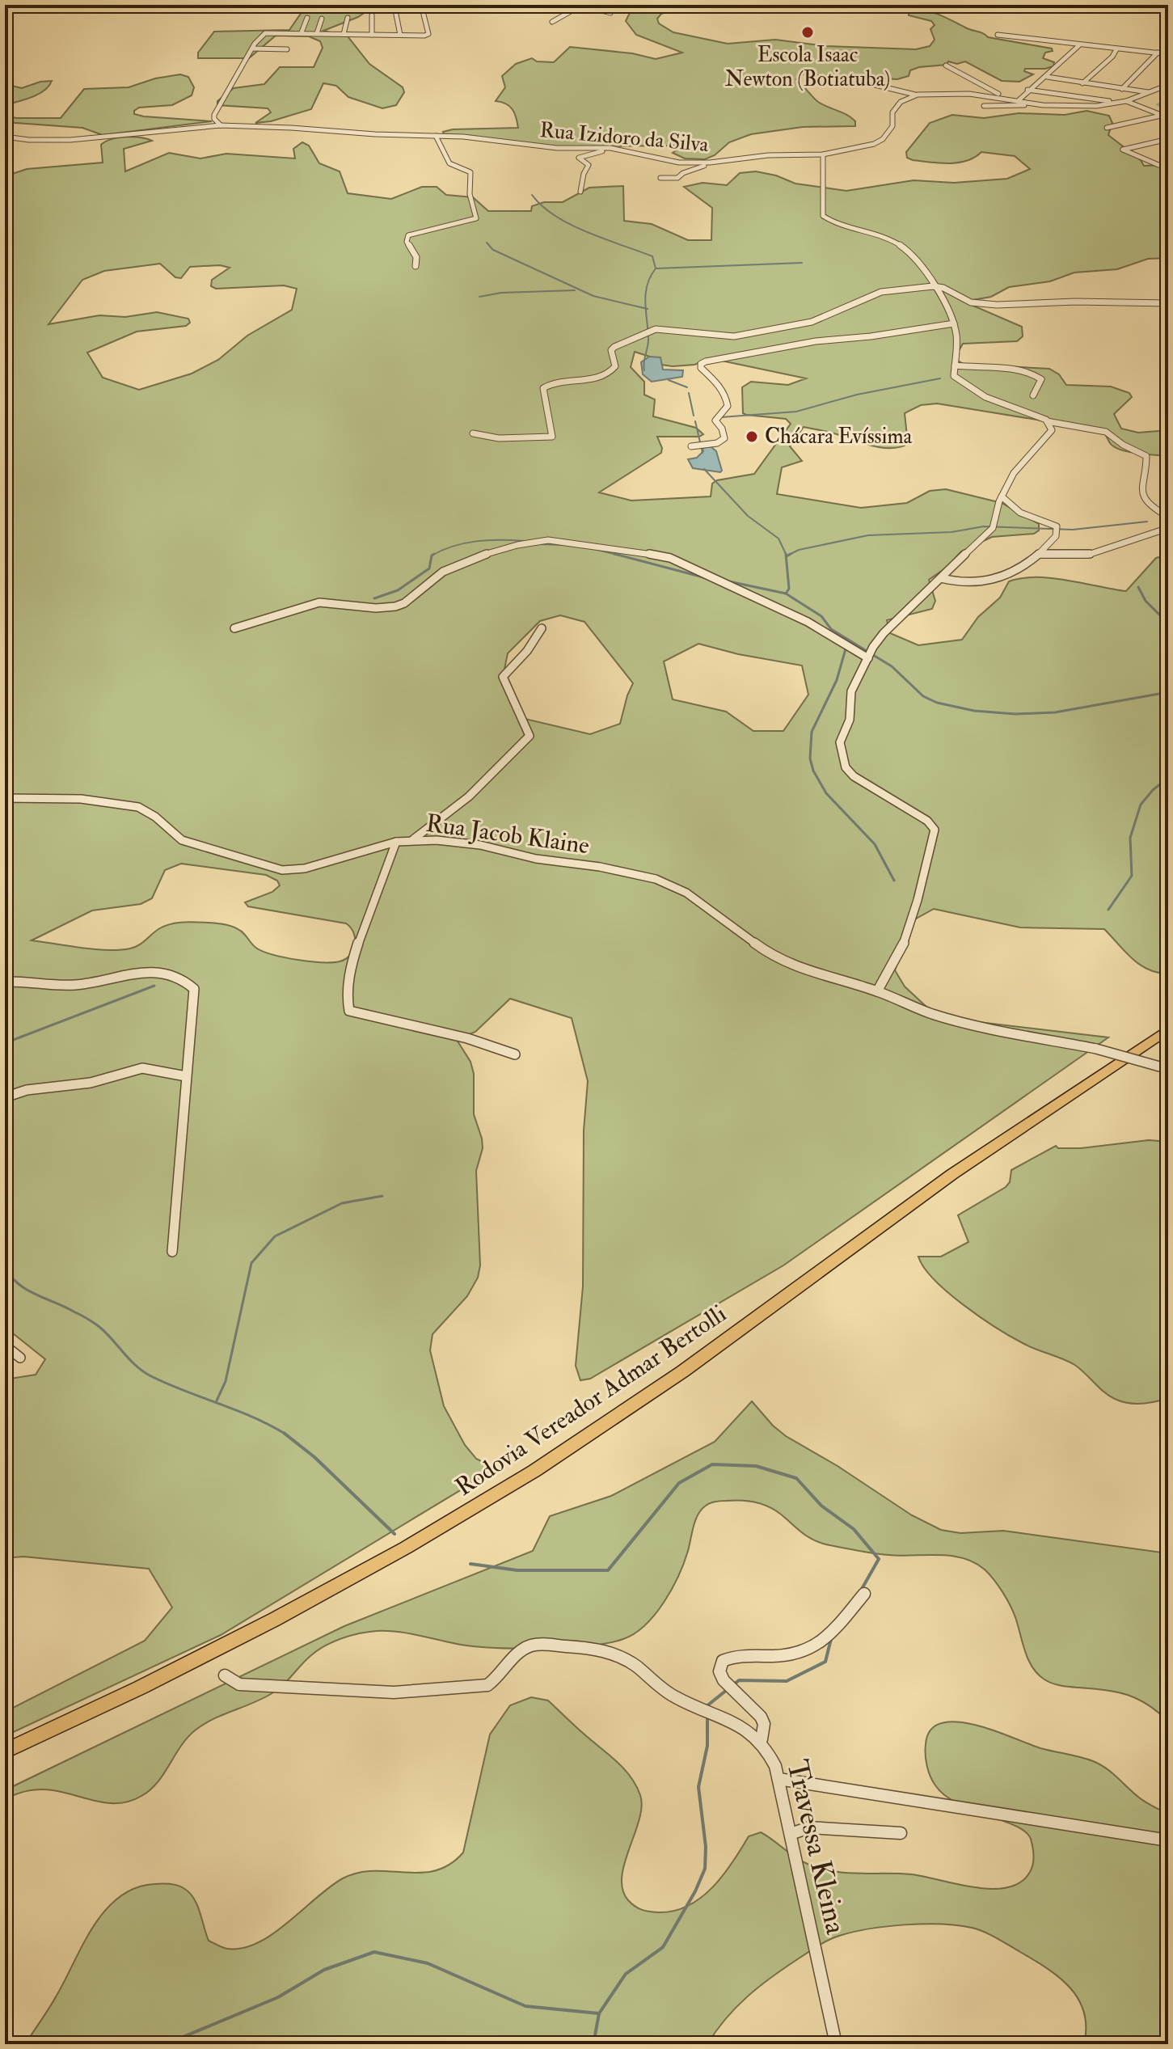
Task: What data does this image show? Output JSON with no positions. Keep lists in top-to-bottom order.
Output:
{
  "streets": {
    "highway": ["Rodovia Vereador Admar Bertolli"],
    "street": ["Rua Izidoro da Silva", "Rua Jacob Klaine", "Travessa Kleina"]
  },
  "places": ["Escola Isaac Newton (Botiatuba)", "Chácara Evíssima"]
}
